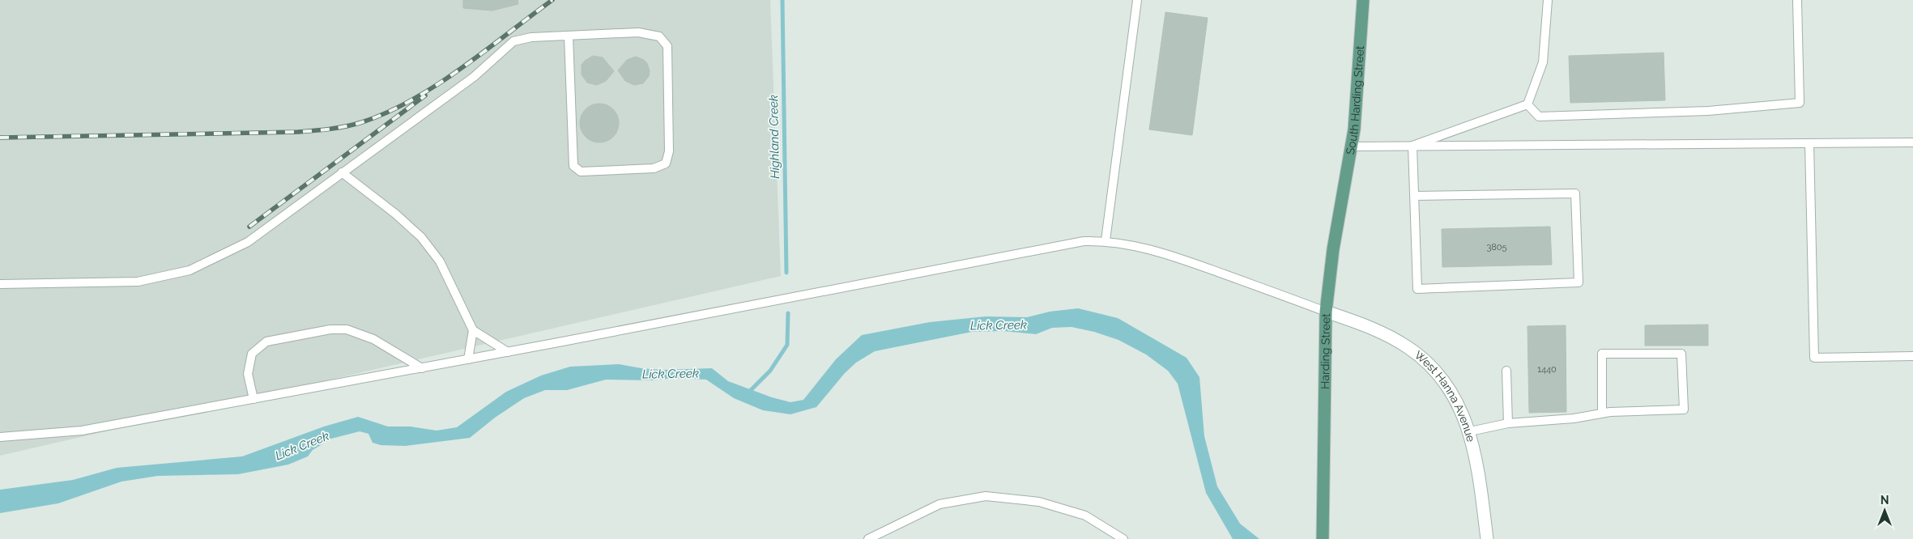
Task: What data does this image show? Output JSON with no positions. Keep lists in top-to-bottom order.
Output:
{
  "streets": {
    "main road": ["South Harding Street", "Harding Street", "West Hanna Avenue"]
  },
  "crossings": [
    ["South Harding Street", "Harding Street"],
    ["Harding Street", "West Hanna Avenue"]
  ],
  "water": ["Highland Creek", "Lick Creek"],
  "house_numbers": ["3805", "1440"],
  "north": "top"
}
